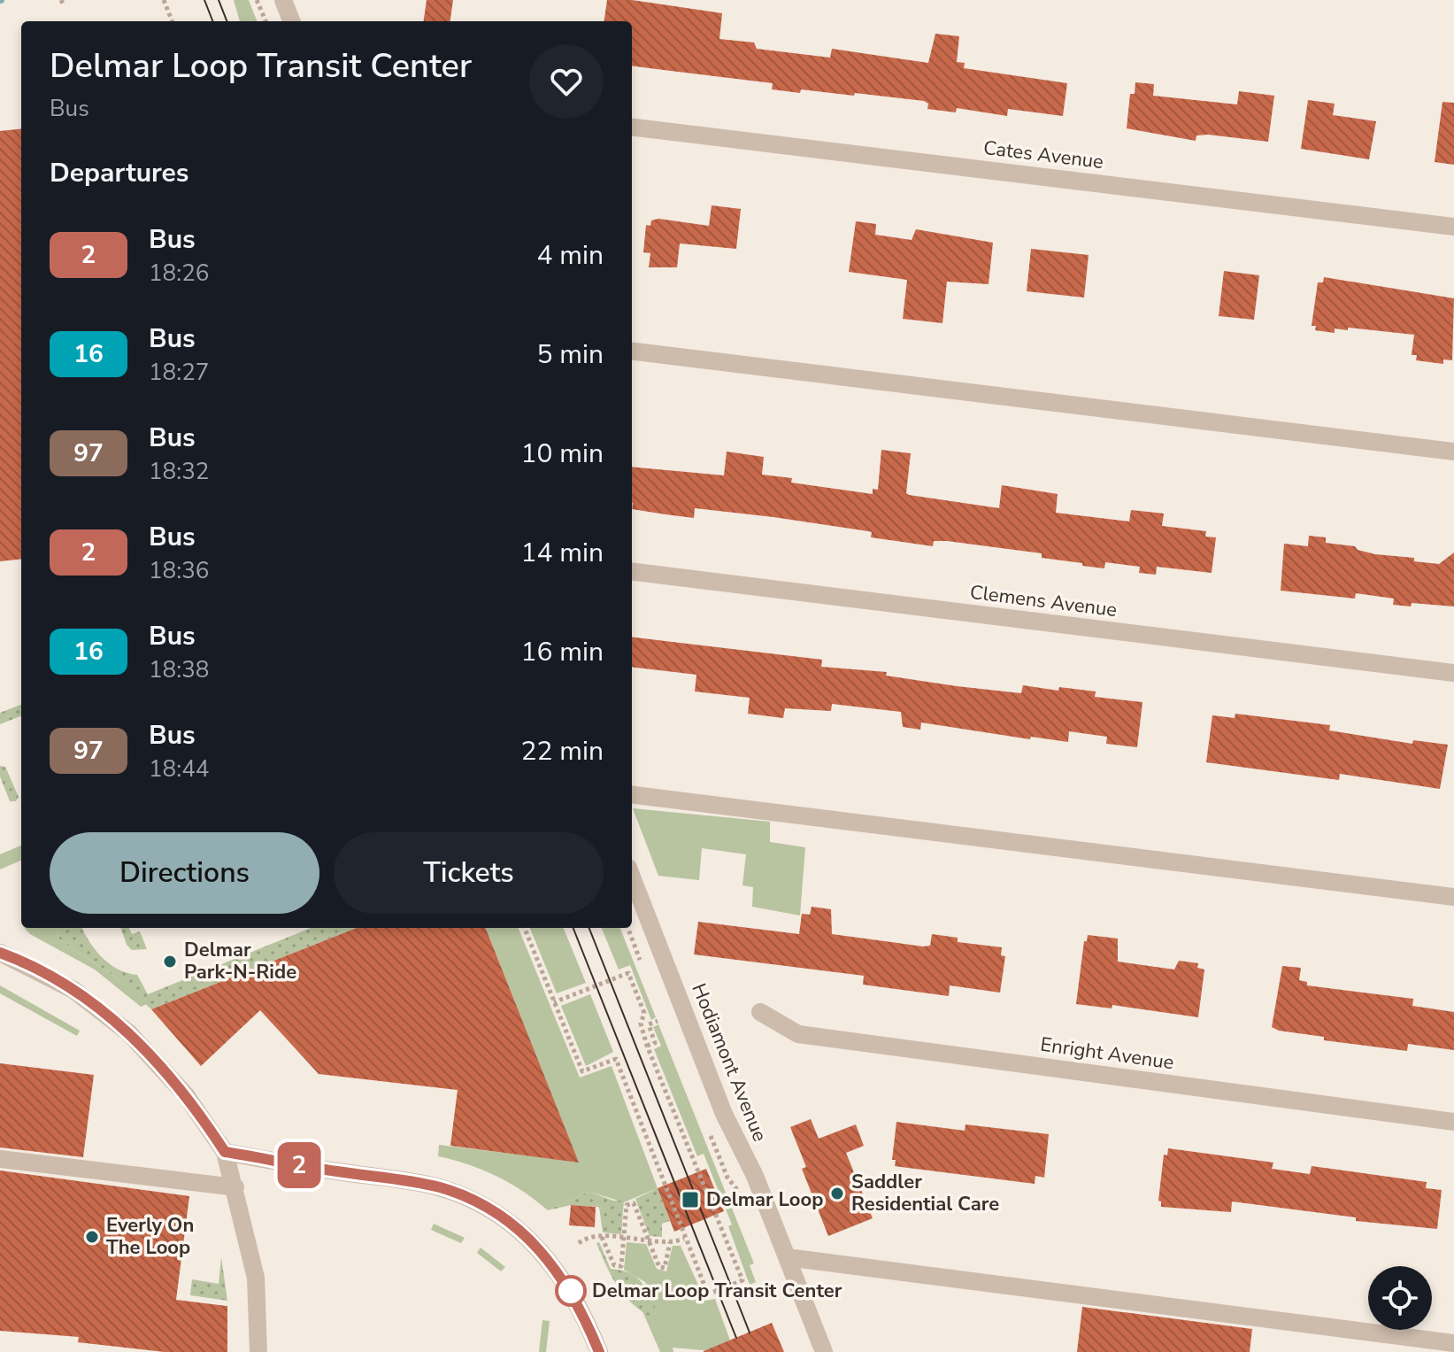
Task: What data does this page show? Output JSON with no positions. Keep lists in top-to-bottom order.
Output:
{
  "streets": {
    "street": [
      "Cates Avenue",
      "Clemens Avenue",
      "Enright Avenue",
      "Hodiamont Avenue"
    ]
  },
  "places": {
    "other": [
      "Delmar Park-N-Ride",
      "Saddler Residential Care",
      "Everly On The Loop",
      "Delmar Loop Transit Center"
    ],
    "transit": ["Delmar Loop"]
  },
  "lines": ["bus line 2"],
  "page": {
    "on_map": "2",
    "heading": [
      ["Delmar Loop Transit Center", "Bus"],
      "Departures"
    ],
    "list": [
      {
        "mark": "2",
        "name": "Bus",
        "note": "18:26",
        "value": "4 min"
      },
      {
        "mark": "16",
        "name": "Bus",
        "note": "18:27",
        "value": "5 min"
      },
      {
        "mark": "97",
        "name": "Bus",
        "note": "18:32",
        "value": "10 min"
      },
      {
        "mark": "2",
        "name": "Bus",
        "note": "18:36",
        "value": "14 min"
      },
      {
        "mark": "16",
        "name": "Bus",
        "note": "18:38",
        "value": "16 min"
      },
      {
        "mark": "97",
        "name": "Bus",
        "note": "18:44",
        "value": "22 min"
      }
    ],
    "buttons": ["Directions", "Tickets"]
  }
}
